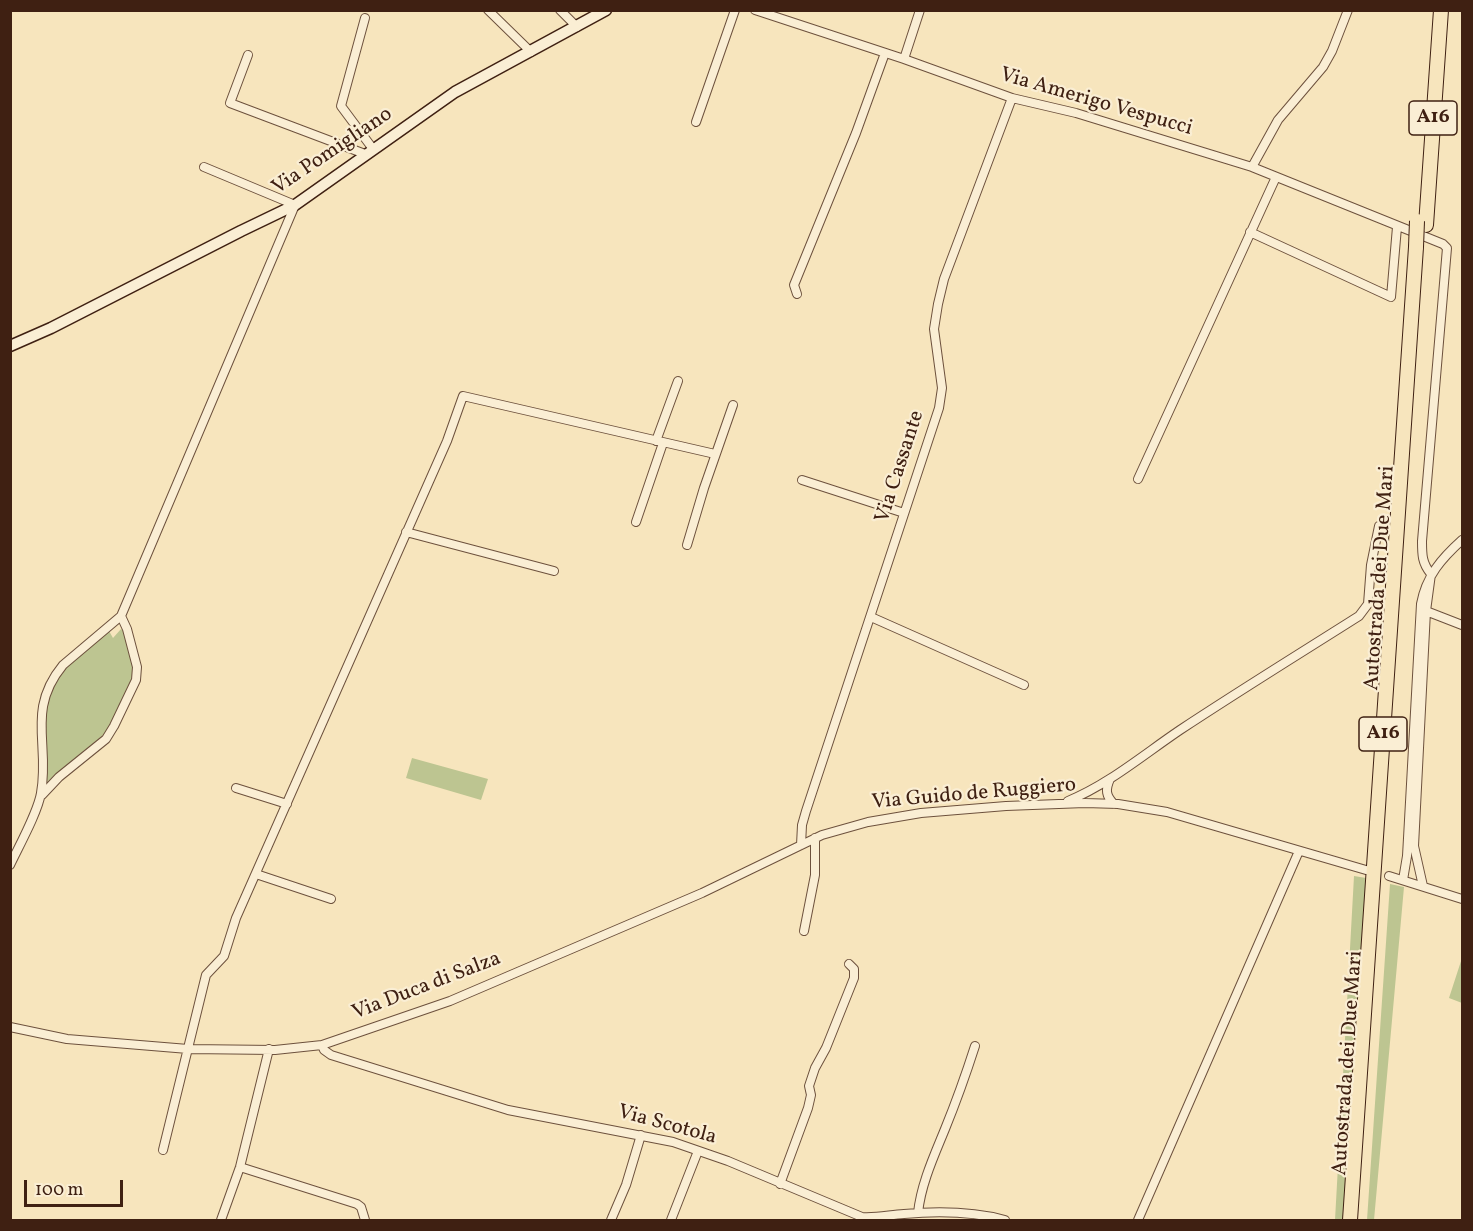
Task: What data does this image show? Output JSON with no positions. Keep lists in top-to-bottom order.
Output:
{
  "streets": {
    "highway": ["A16", "Autostrada dei Due Mari"],
    "street": [
      "Via Amerigo Vespucci",
      "Via Pomigliano",
      "Via Cassante",
      "Via Guido de Ruggiero",
      "Via Duca di Salza",
      "Via Scotola"
    ]
  },
  "crossings": [
    ["Via Amerigo Vespucci", "Via Cassante"],
    ["Via Cassante", "Via Duca di Salza"],
    ["Via Guido de Ruggiero", "Via Duca di Salza"],
    ["Via Duca di Salza", "Via Scotola"]
  ],
  "scale_bar": "100 m"
}
